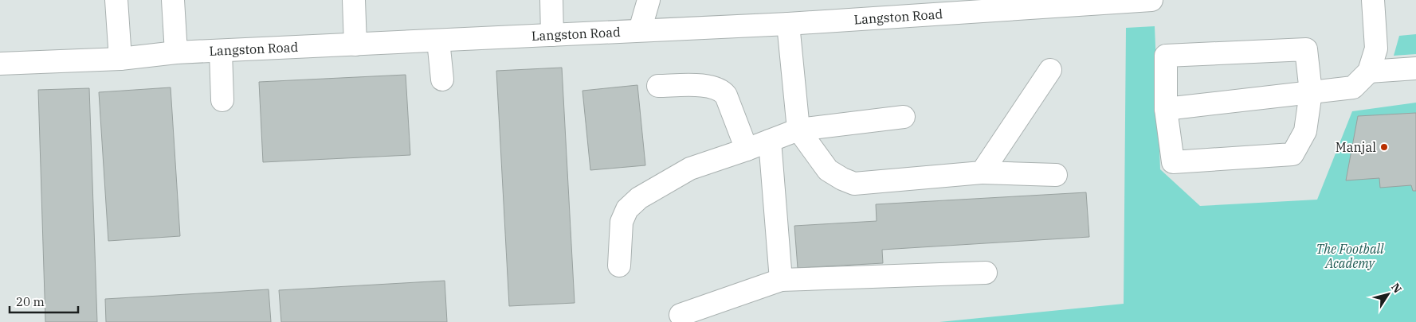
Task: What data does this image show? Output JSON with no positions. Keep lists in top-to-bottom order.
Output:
{
  "streets": {
    "street": ["Langston Road"]
  },
  "parks": ["The Football Academy"],
  "places": ["Manjal"],
  "scale_bar": "20 m",
  "north": "top right"
}
